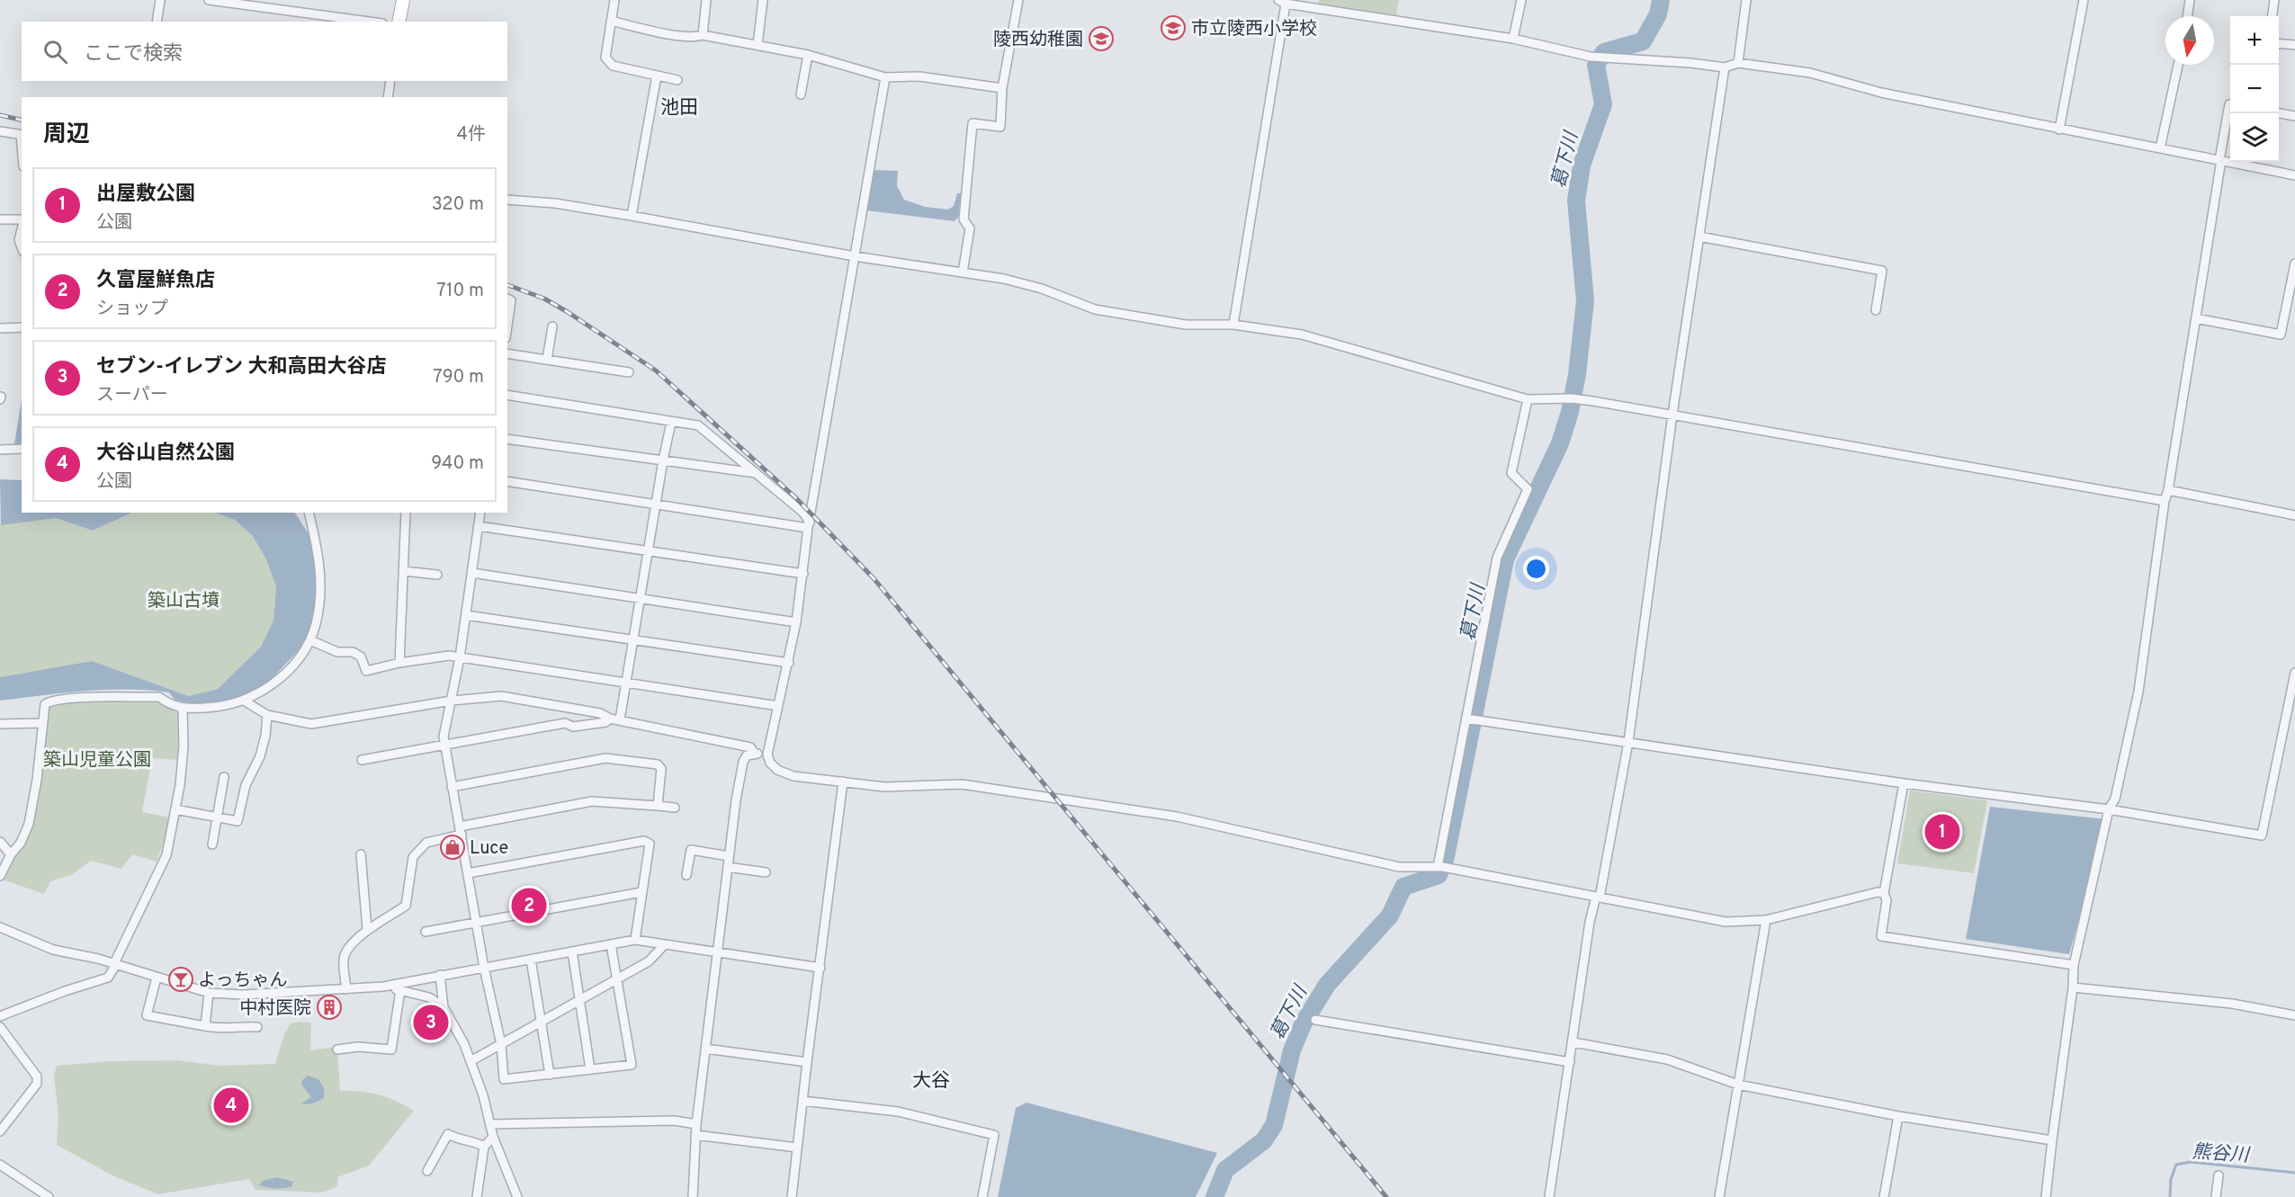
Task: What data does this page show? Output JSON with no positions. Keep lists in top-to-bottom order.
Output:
{
  "districts": ["池田", "大谷"],
  "water": ["葛下川", "熊谷川"],
  "parks": ["築山古墳", "築山児童公園"],
  "places": {
    "school or university": ["市立陵西小学校", "陵西幼稚園"],
    "shop": ["Luce"],
    "bar": ["よっちゃん"],
    "building": ["中村医院"]
  },
  "north": "bottom",
  "page": {
    "map_buttons": ["+", "−"],
    "search": "ここで検索",
    "heading": ["周辺", "4件"],
    "list": [
      {
        "mark": "1",
        "name": "出屋敷公園",
        "note": "公園",
        "value": "320 m"
      },
      {
        "mark": "2",
        "name": "久富屋鮮魚店",
        "note": "ショップ",
        "value": "710 m"
      },
      {
        "mark": "3",
        "name": "セブン-イレブン 大和高田大谷店",
        "note": "スーパー",
        "value": "790 m"
      },
      {
        "mark": "4",
        "name": "大谷山自然公園",
        "note": "公園",
        "value": "940 m"
      }
    ],
    "pins": [
      "1",
      "2",
      "3",
      "4"
    ]
  }
}
